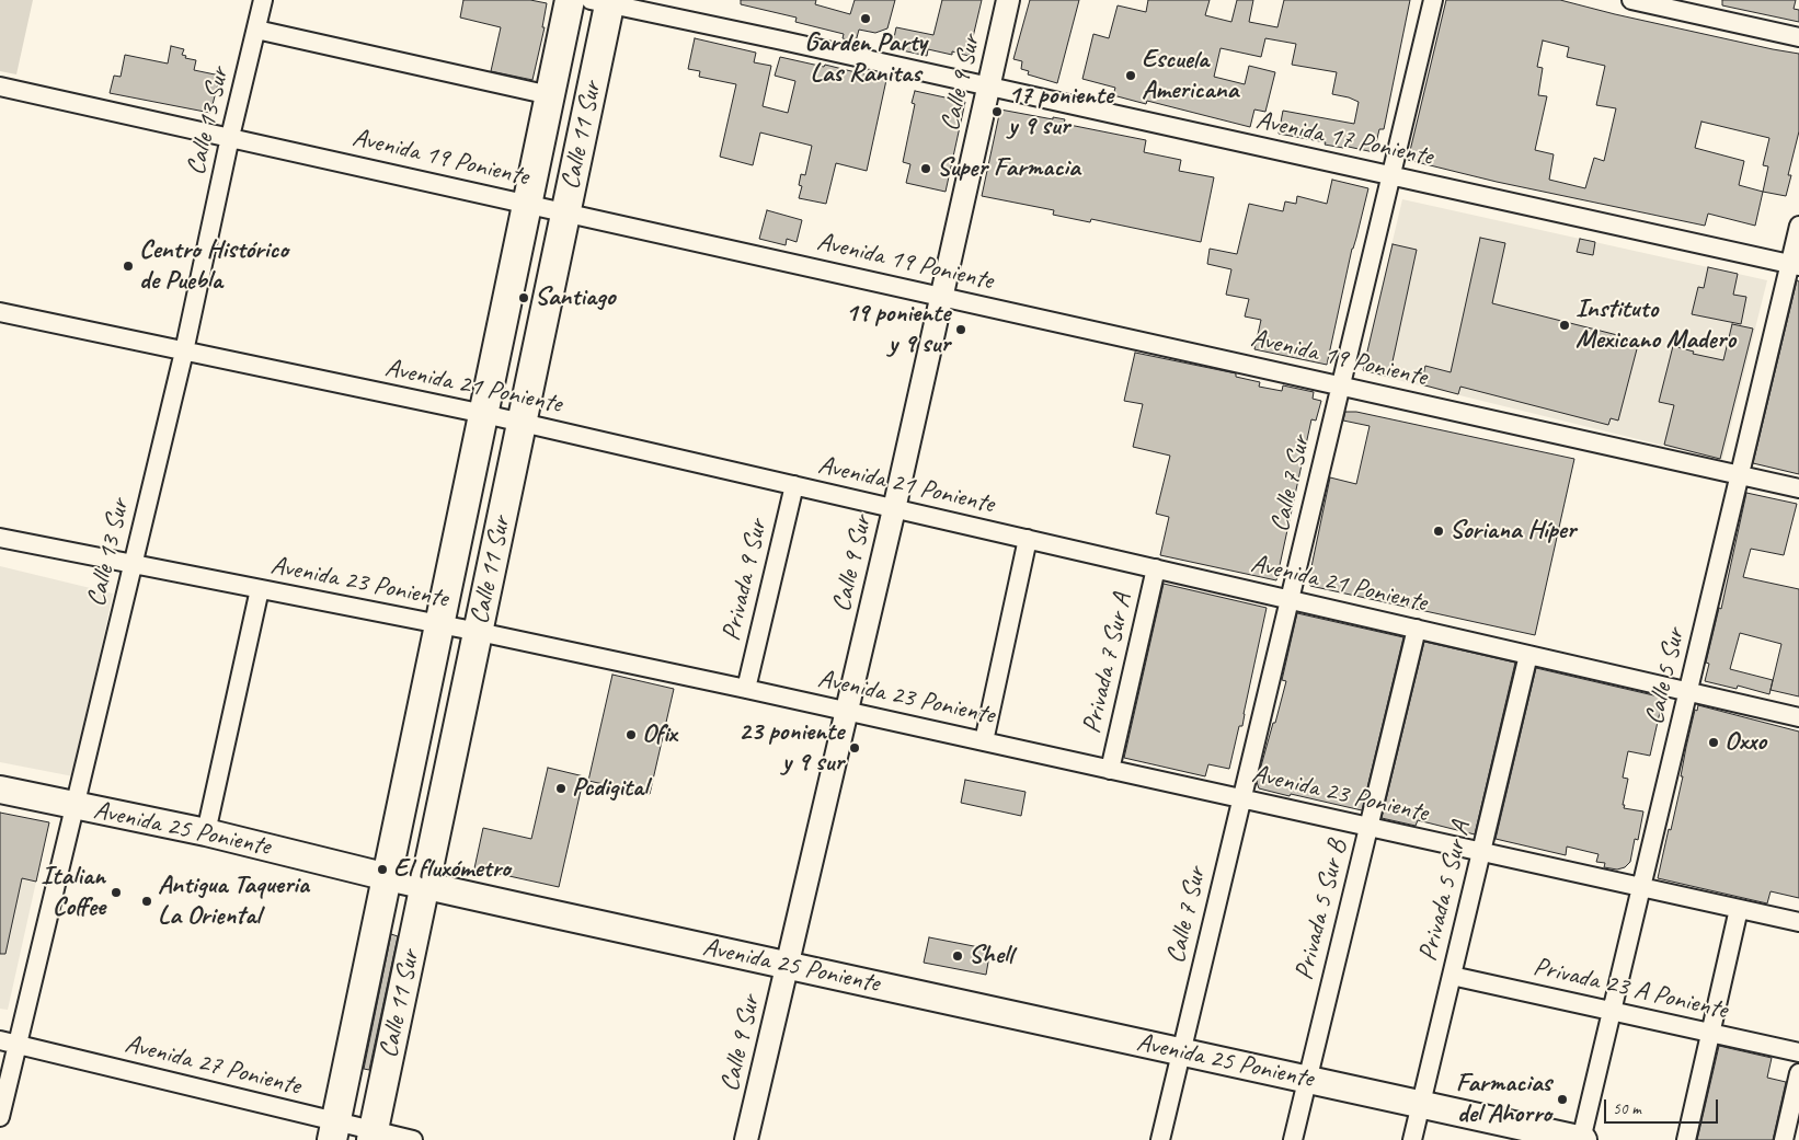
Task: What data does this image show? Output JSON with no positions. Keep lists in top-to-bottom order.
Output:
{
  "streets": {
    "main road": ["Calle 11 Sur", "Avenida 25 Poniente"],
    "street": [
      "Calle 9 Sur",
      "Calle 13 Sur",
      "Avenida 17 Poniente",
      "Avenida 19 Poniente",
      "Avenida 21 Poniente",
      "Calle 7 Sur",
      "Privada 9 Sur",
      "Avenida 23 Poniente",
      "Privada 7 Sur A",
      "Calle 5 Sur",
      "Privada 5 Sur A",
      "Privada 5 Sur B",
      "Privada 23 A Poniente",
      "Avenida 27 Poniente"
    ]
  },
  "crossings": [
    ["Calle 9 Sur", "Avenida 17 Poniente"],
    ["Calle 9 Sur", "Avenida 19 Poniente"],
    ["Calle 9 Sur", "Avenida 21 Poniente"],
    ["Calle 9 Sur", "Avenida 23 Poniente"],
    ["Calle 9 Sur", "Avenida 25 Poniente"],
    ["Calle 13 Sur", "Avenida 19 Poniente"],
    ["Calle 13 Sur", "Avenida 21 Poniente"],
    ["Calle 13 Sur", "Avenida 23 Poniente"],
    ["Calle 13 Sur", "Avenida 25 Poniente"],
    ["Calle 13 Sur", "Avenida 27 Poniente"],
    ["Calle 11 Sur", "Avenida 17 Poniente"],
    ["Calle 11 Sur", "Avenida 19 Poniente"],
    ["Calle 11 Sur", "Avenida 21 Poniente"],
    ["Calle 11 Sur", "Avenida 23 Poniente"],
    ["Calle 11 Sur", "Avenida 25 Poniente"],
    ["Calle 11 Sur", "Avenida 27 Poniente"],
    ["Avenida 17 Poniente", "Calle 7 Sur"],
    ["Avenida 17 Poniente", "Calle 5 Sur"],
    ["Avenida 19 Poniente", "Calle 7 Sur"],
    ["Avenida 19 Poniente", "Calle 5 Sur"],
    ["Avenida 21 Poniente", "Calle 7 Sur"],
    ["Avenida 21 Poniente", "Privada 9 Sur"],
    ["Avenida 21 Poniente", "Privada 7 Sur A"],
    ["Avenida 21 Poniente", "Calle 5 Sur"],
    ["Avenida 21 Poniente", "Privada 5 Sur A"],
    ["Avenida 21 Poniente", "Privada 5 Sur B"],
    ["Calle 7 Sur", "Avenida 23 Poniente"],
    ["Calle 7 Sur", "Avenida 25 Poniente"],
    ["Privada 9 Sur", "Avenida 23 Poniente"],
    ["Avenida 23 Poniente", "Privada 7 Sur A"],
    ["Avenida 23 Poniente", "Calle 5 Sur"],
    ["Avenida 23 Poniente", "Privada 5 Sur A"],
    ["Avenida 23 Poniente", "Privada 5 Sur B"],
    ["Calle 5 Sur", "Avenida 25 Poniente"],
    ["Calle 5 Sur", "Privada 23 A Poniente"],
    ["Avenida 25 Poniente", "Privada 5 Sur A"],
    ["Avenida 25 Poniente", "Privada 5 Sur B"],
    ["Privada 5 Sur A", "Privada 23 A Poniente"]
  ],
  "places": [
    "Garden Party Las Ranitas",
    "Escuela Americana",
    "17 poniente y 9 sur",
    "Super Farmacia",
    "Centro Histórico de Puebla",
    "Santiago",
    "Instituto Mexicano Madero",
    "19 poniente y 9 sur",
    "Soriana Híper",
    "Ofix",
    "Oxxo",
    "23 poniente y 9 sur",
    "Pcdigital",
    "El fluxómetro",
    "Italian Coffee",
    "Antigua Taqueria La Oriental",
    "Shell",
    "Farmacias del Ahorro"
  ],
  "scale_bar": "50 m"
}
